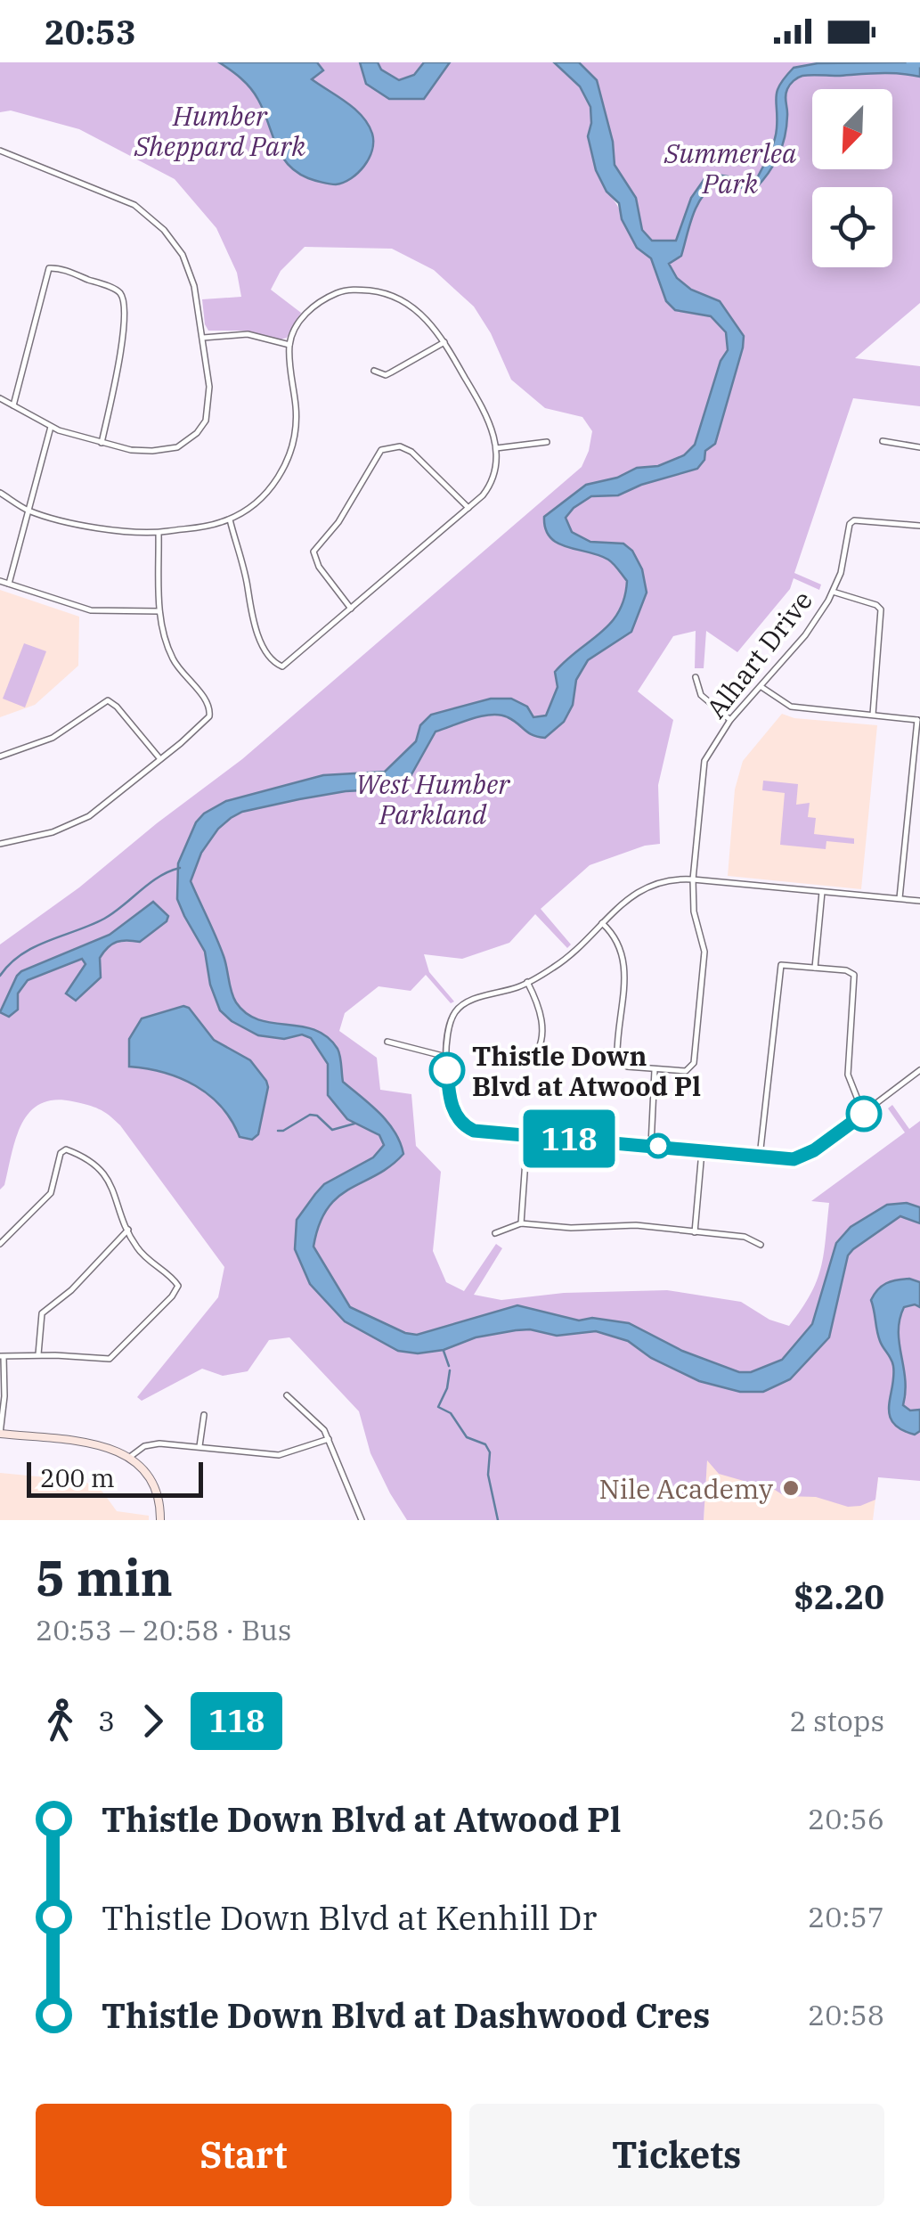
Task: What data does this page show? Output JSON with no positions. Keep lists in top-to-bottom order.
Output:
{
  "streets": {
    "street": ["Alhart Drive"]
  },
  "parks": ["Humber Sheppard Park", "Summerlea Park", "West Humber Parkland"],
  "places": ["Thistle Down Blvd at Atwood Pl", "Nile Academy"],
  "lines": ["bus line 118"],
  "scale_bar": "200 m",
  "north": "bottom left",
  "page": {
    "status": "20:53",
    "on_map": "118",
    "scale": "200 m",
    "heading": ["5 min", "20:53 – 20:58 · Bus", "$2.20"],
    "legs": ["3", "118", "2 stops"],
    "list": [
      {
        "name": "Thistle Down Blvd at Atwood Pl",
        "value": "20:56"
      },
      {
        "name": "Thistle Down Blvd at Kenhill Dr",
        "value": "20:57"
      },
      {
        "name": "Thistle Down Blvd at Dashwood Cres",
        "value": "20:58"
      }
    ],
    "buttons": ["Start", "Tickets"]
  }
}
